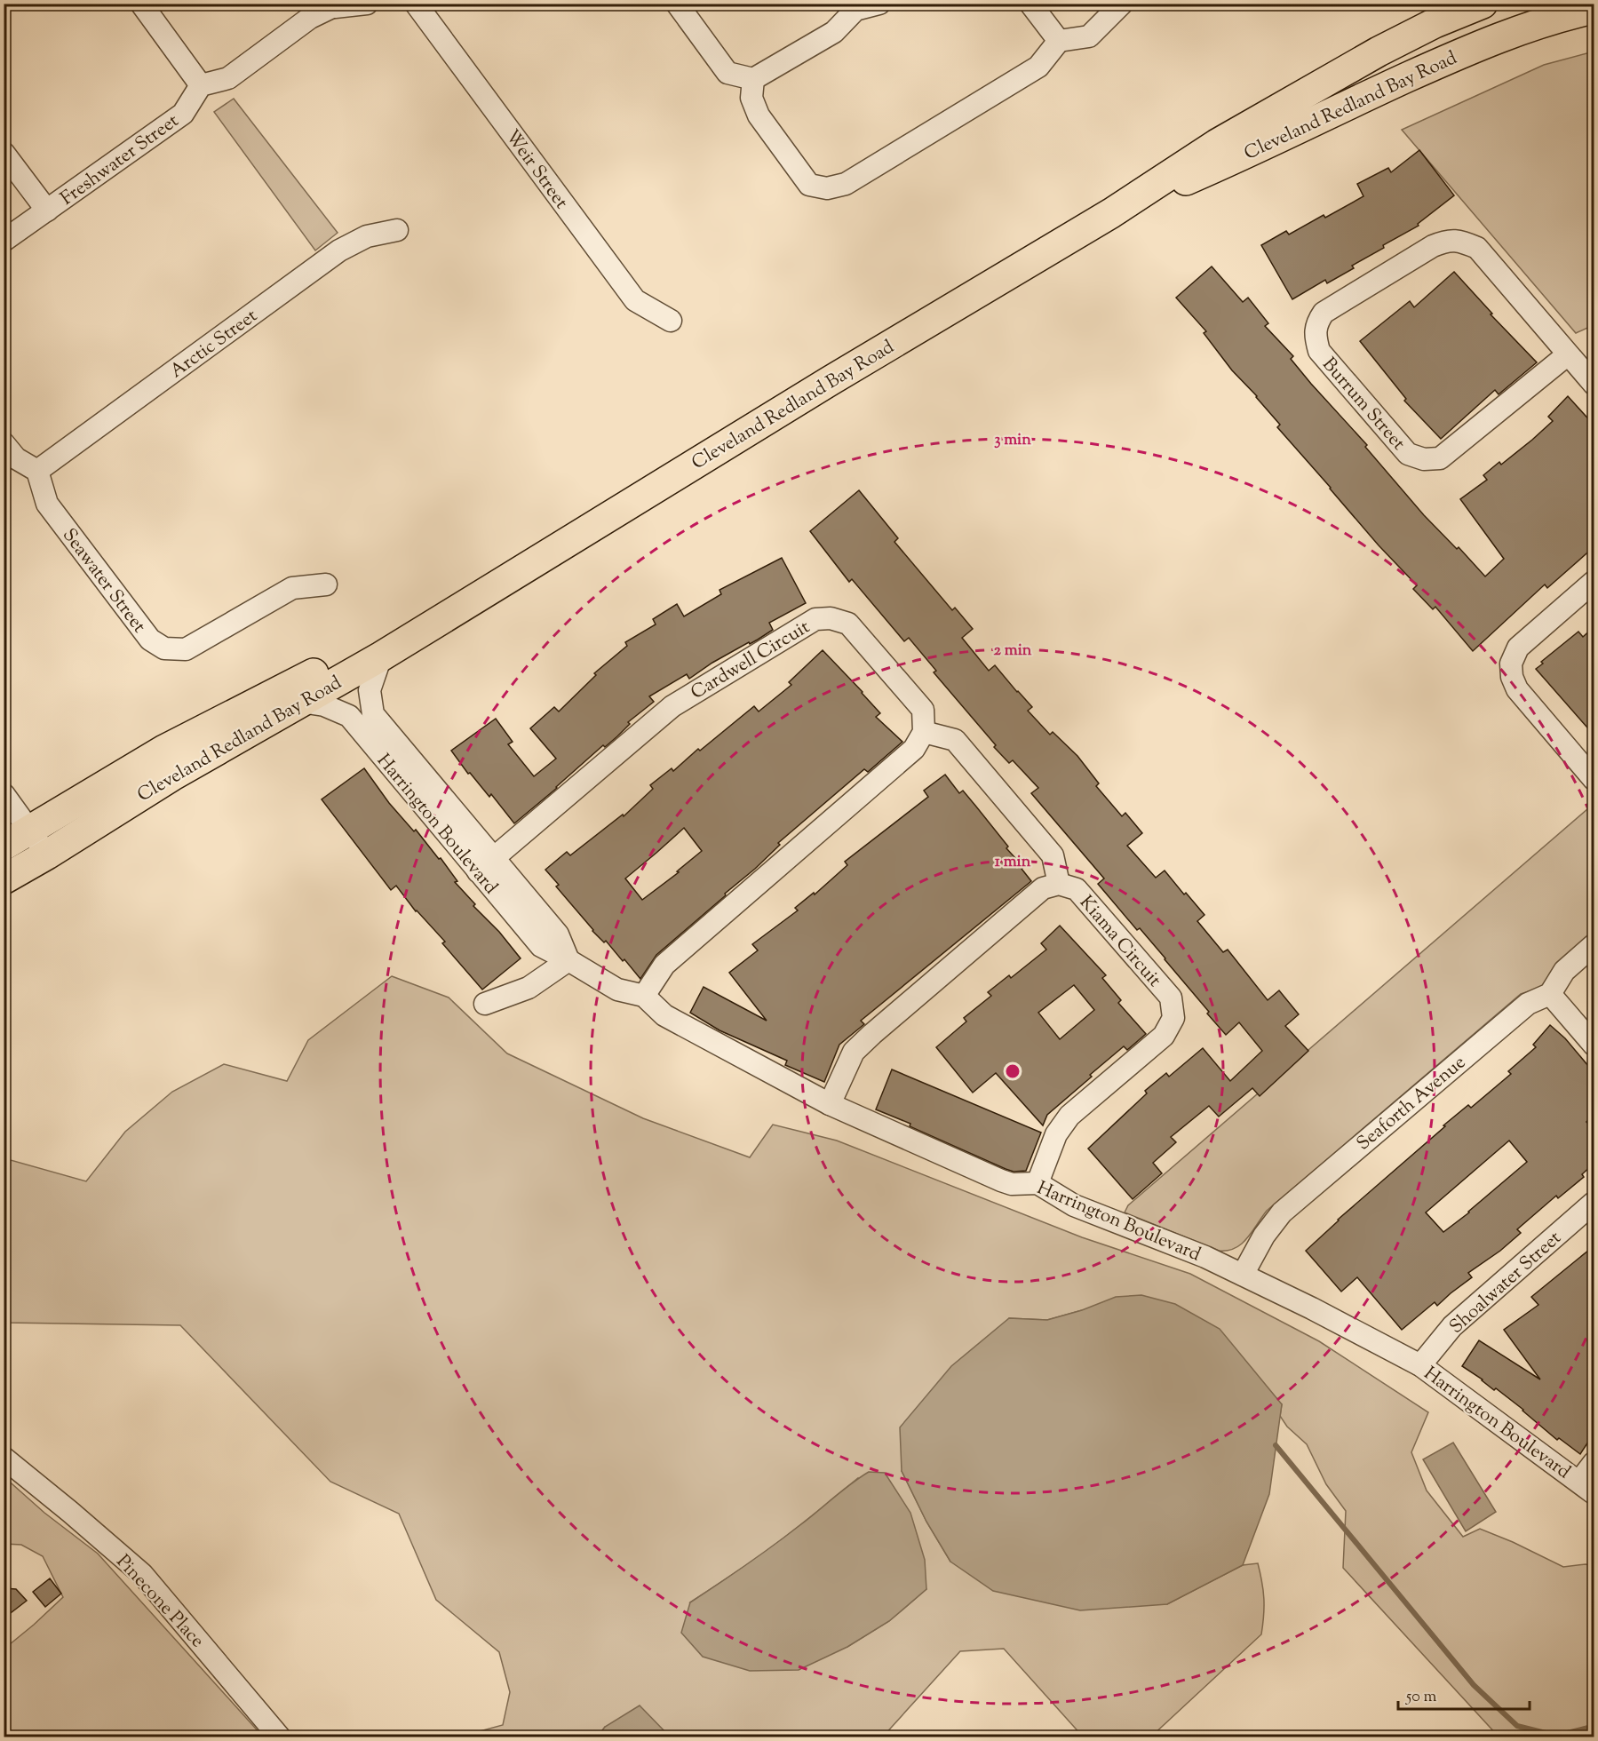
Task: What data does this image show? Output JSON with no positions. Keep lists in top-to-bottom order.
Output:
{
  "streets": {
    "highway": ["Cleveland Redland Bay Road"],
    "street": [
      "Freshwater Street",
      "Weir Street",
      "Arctic Street",
      "Burrum Street",
      "Seawater Street",
      "Cardwell Circuit",
      "Harrington Boulevard",
      "Kiama Circuit",
      "Seaforth Avenue",
      "Shoalwater Street",
      "Pinecone Place"
    ]
  },
  "crossings": [
    ["Cleveland Redland Bay Road", "Harrington Boulevard"],
    ["Arctic Street", "Seawater Street"],
    ["Cardwell Circuit", "Harrington Boulevard"],
    ["Harrington Boulevard", "Kiama Circuit"],
    ["Harrington Boulevard", "Seaforth Avenue"],
    ["Harrington Boulevard", "Shoalwater Street"]
  ],
  "scale_bar": "50 m",
  "rings": ["3 min", "2 min", "1 min"]
}
